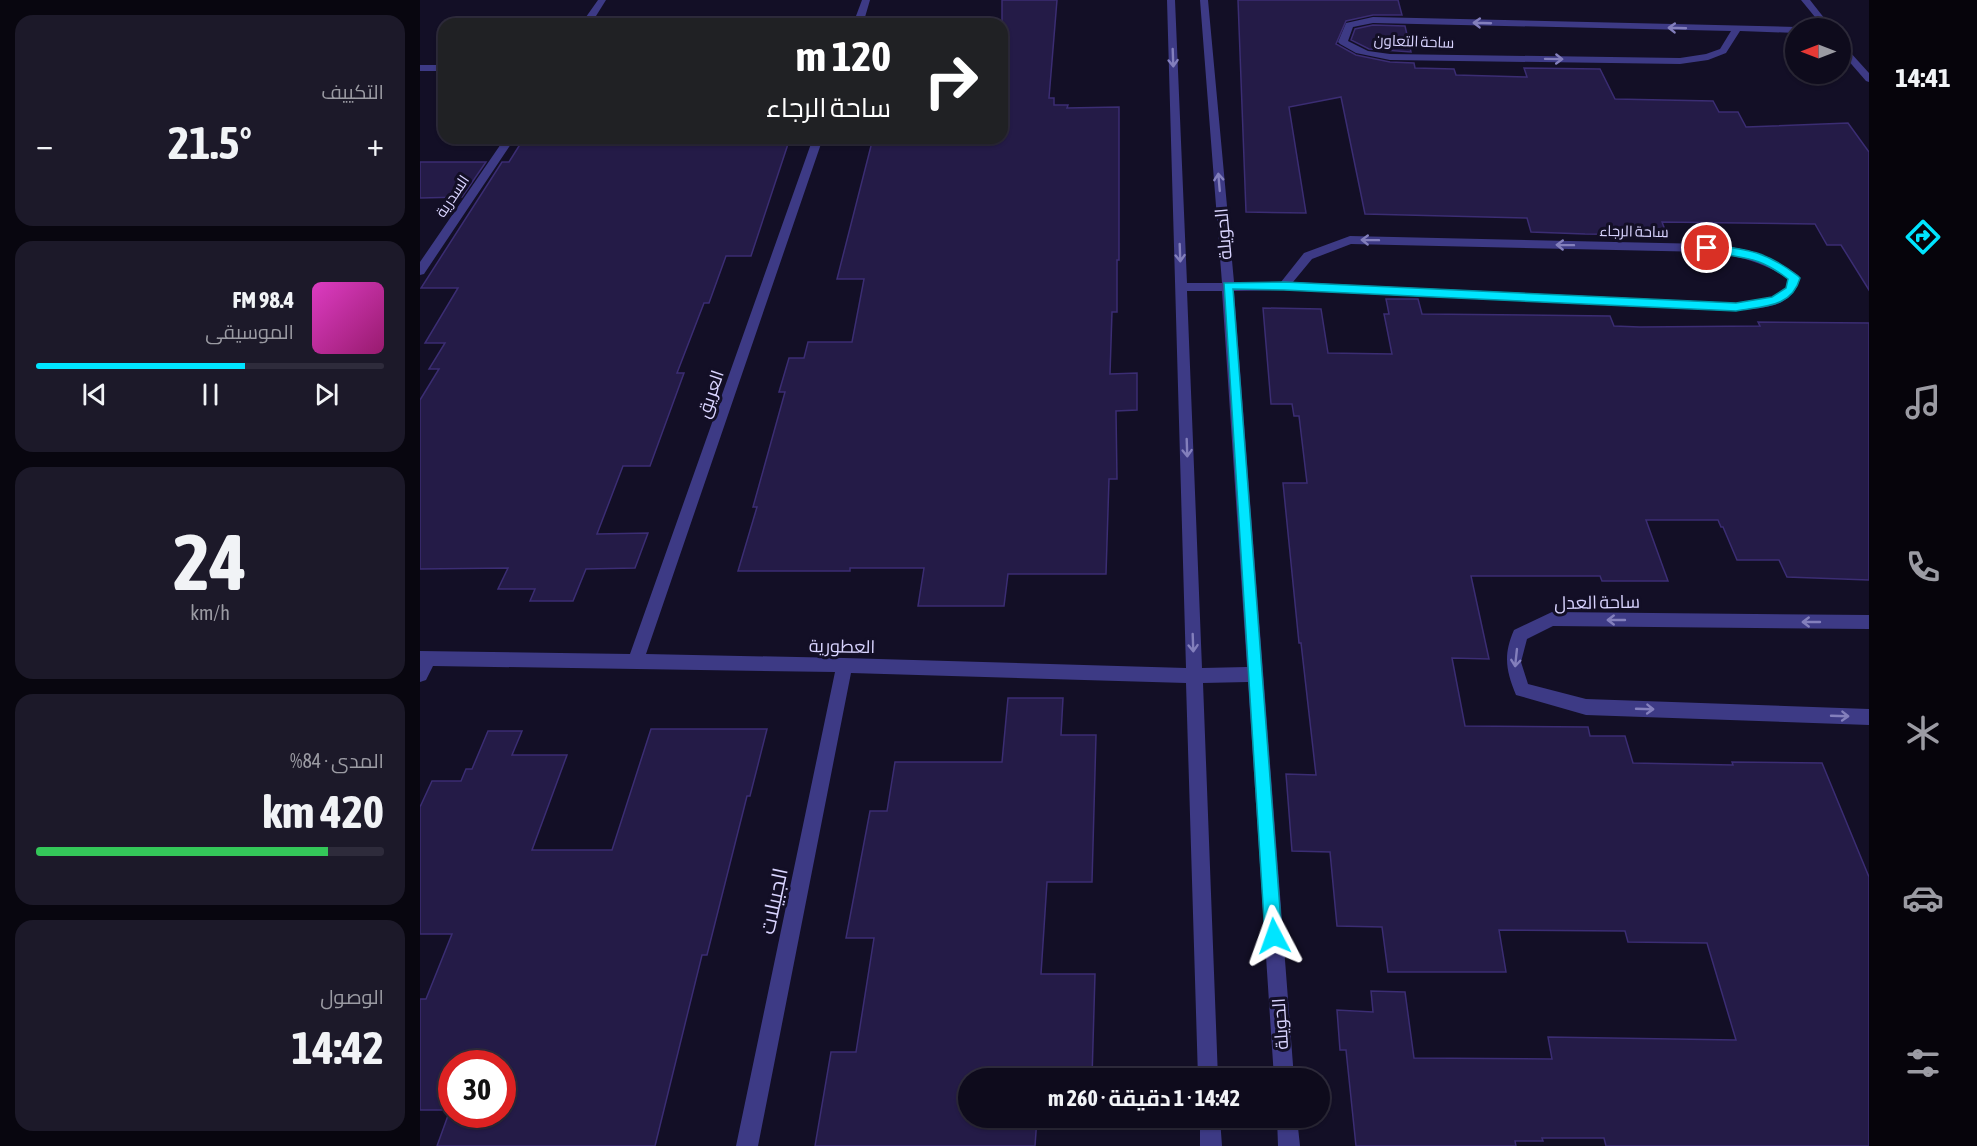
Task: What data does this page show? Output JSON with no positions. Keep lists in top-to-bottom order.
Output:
{
  "streets": {
    "street": [
      "ساحة التعاون",
      "السدرية",
      "ساحة الرجاء",
      "الحويلة",
      "العريق",
      "ساحة العدل",
      "العطورية",
      "الجبيلات"
    ]
  },
  "crossings": [
    ["ساحة الرجاء", "الحويلة"],
    ["الحويلة", "العطورية"],
    ["العريق", "العطورية"],
    ["العطورية", "الجبيلات"]
  ],
  "north": "left",
  "page": {
    "tabs": "14:41",
    "tile": [
      "التكييف",
      ["24", "km/h"],
      ["المدى · 84%", "420 km"],
      ["الوصول", "14:42"]
    ],
    "turn": ["120 m", "ساحة الرجاء"],
    "heat": ["−", "21.5°", "+"],
    "song": ["98.4 FM", "الموسيقى"],
    "limit": "30",
    "trip": "14:42 · 1 دقيقة · 260 m"
  }
}
